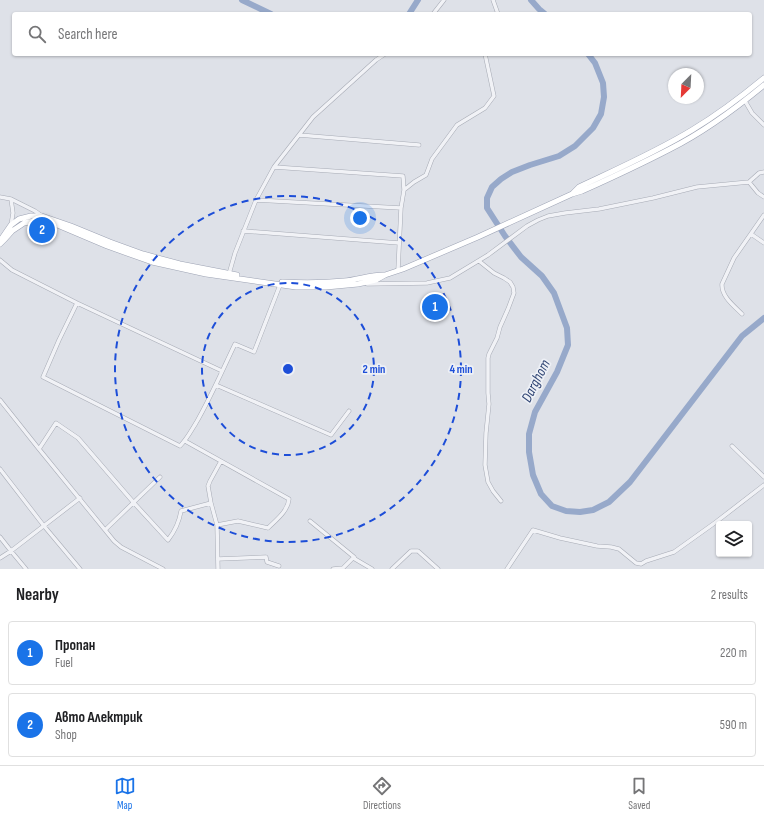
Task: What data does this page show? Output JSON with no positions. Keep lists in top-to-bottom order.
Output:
{
  "water": ["Darghоm"],
  "north": "bottom left",
  "page": {
    "search": "Search here",
    "pins": ["2", "1"],
    "heading": ["Nearby", "2 results"],
    "list": [
      {
        "mark": "1",
        "name": "Пропан",
        "note": "Fuel",
        "value": "220 m"
      },
      {
        "mark": "2",
        "name": "Авто Алектрик",
        "note": "Shop",
        "value": "590 m"
      }
    ],
    "nav": ["Map", "Directions", "Saved"]
  },
  "rings": ["2 min", "4 min"]
}
